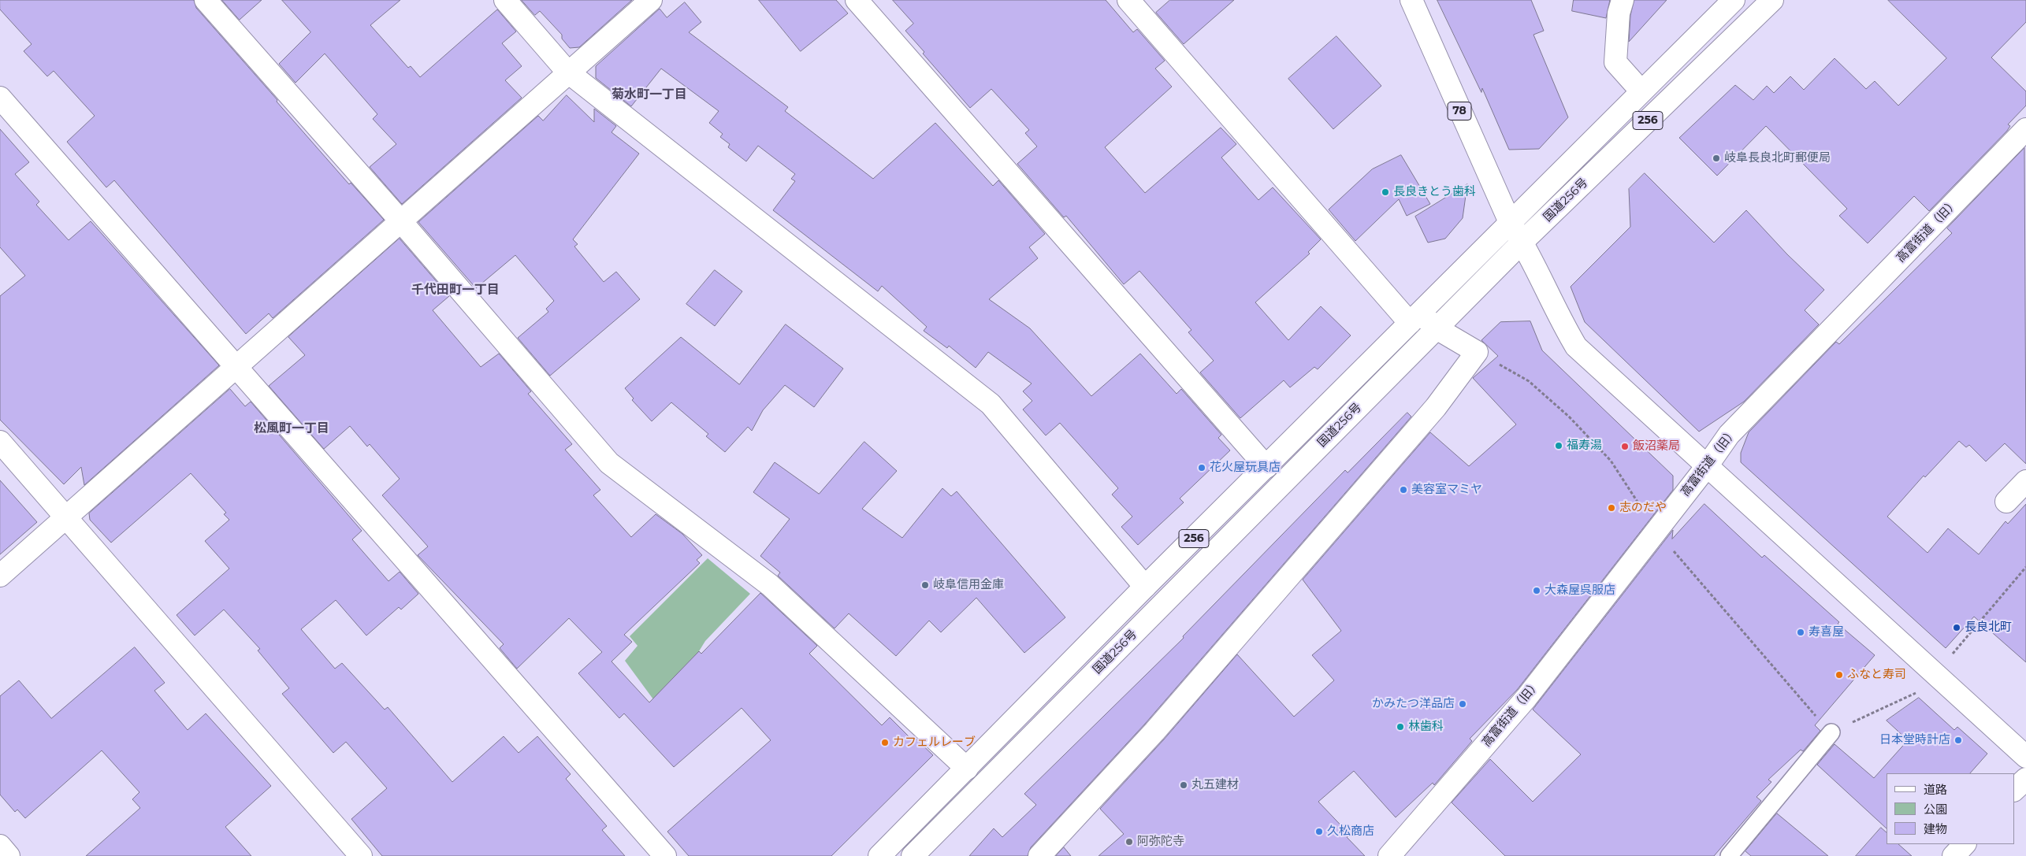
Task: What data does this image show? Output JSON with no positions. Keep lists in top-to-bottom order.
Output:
{
  "streets": {
    "main road": [
      "78",
      "256",
      "国道256号",
      "高富街道（旧）"
    ]
  },
  "crossings": [
    ["78", "国道256号"]
  ],
  "districts": ["菊水町一丁目", "千代田町一丁目", "松風町一丁目"],
  "places": [
    "岐阜長良北町郵便局",
    "長良きとう歯科",
    "福寿湯",
    "飯沼薬局",
    "花火屋玩具店",
    "美容室マミヤ",
    "志のだや",
    "岐阜信用金庫",
    "大森屋呉服店",
    "長良北町",
    "寿喜屋",
    "ふなと寿司",
    "かみたつ洋品店",
    "林歯科",
    "日本堂時計店",
    "カフェルレーブ",
    "丸五建材",
    "久松商店",
    "阿弥陀寺"
  ],
  "legend": ["道路", "公園", "建物"]
}
